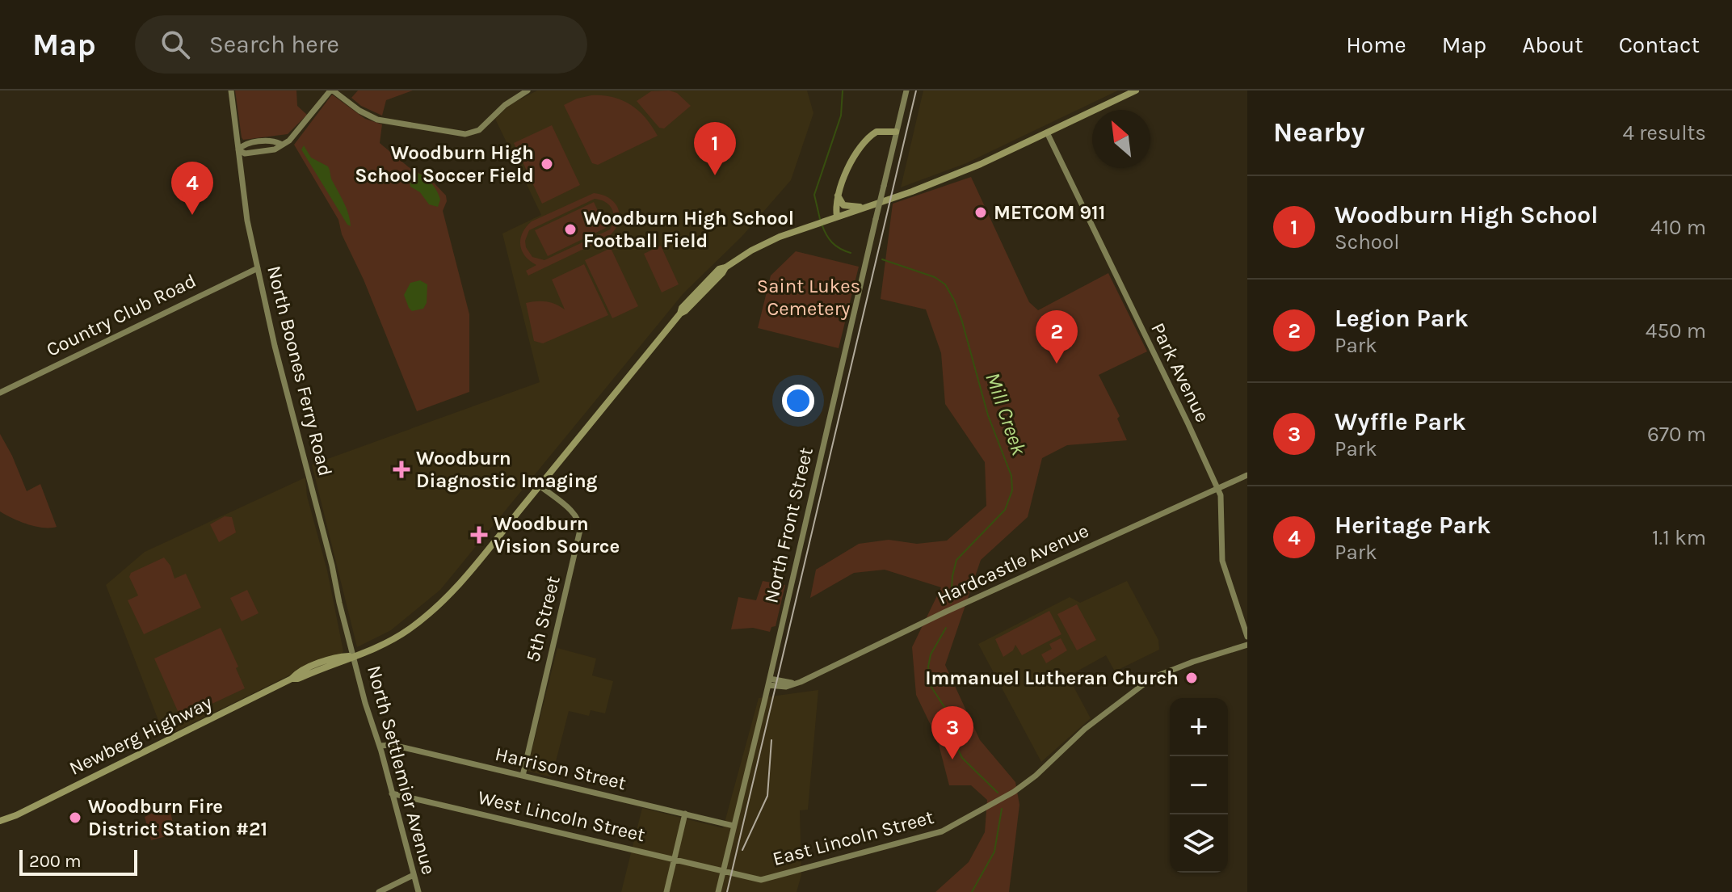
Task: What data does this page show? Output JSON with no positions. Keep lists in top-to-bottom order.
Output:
{
  "streets": {
    "main road": ["Newberg Highway"],
    "street": [
      "Country Club Road",
      "North Boones Ferry Road",
      "Park Avenue",
      "North Front Street",
      "Hardcastle Avenue",
      "5th Street",
      "Harrison Street",
      "North Settlemier Avenue",
      "West Lincoln Street",
      "East Lincoln Street"
    ]
  },
  "crossings": [
    ["Country Club Road", "North Boones Ferry Road"],
    ["North Boones Ferry Road", "Newberg Highway"],
    ["North Boones Ferry Road", "North Settlemier Avenue"],
    ["Park Avenue", "Hardcastle Avenue"],
    ["Park Avenue", "Newberg Highway"],
    ["North Front Street", "Hardcastle Avenue"],
    ["North Front Street", "Harrison Street"],
    ["North Front Street", "West Lincoln Street"],
    ["North Front Street", "East Lincoln Street"],
    ["5th Street", "Newberg Highway"],
    ["5th Street", "Harrison Street"],
    ["Newberg Highway", "North Settlemier Avenue"],
    ["Harrison Street", "North Settlemier Avenue"],
    ["North Settlemier Avenue", "West Lincoln Street"],
    ["West Lincoln Street", "East Lincoln Street"]
  ],
  "water": ["Mill Creek"],
  "parks": ["Saint Lukes Cemetery"],
  "places": {
    "other": [
      "Woodburn High School Soccer Field",
      "METCOM 911",
      "Woodburn High School Football Field",
      "Immanuel Lutheran Church",
      "Woodburn Fire District Station #21"
    ],
    "health": ["Woodburn Diagnostic Imaging", "Woodburn Vision Source"]
  },
  "scale_bar": "200 m",
  "north": "top left",
  "page": {
    "header": "Map",
    "search": "Search here",
    "nav": [
      "Home",
      "Map",
      "About",
      "Contact"
    ],
    "heading": ["Nearby", "4 results"],
    "pins": [
      "1",
      "4",
      "2",
      "3"
    ],
    "list": [
      {
        "mark": "1",
        "name": "Woodburn High School",
        "note": "School",
        "value": "410 m"
      },
      {
        "mark": "2",
        "name": "Legion Park",
        "note": "Park",
        "value": "450 m"
      },
      {
        "mark": "3",
        "name": "Wyffle Park",
        "note": "Park",
        "value": "670 m"
      },
      {
        "mark": "4",
        "name": "Heritage Park",
        "note": "Park",
        "value": "1.1 km"
      }
    ],
    "map_buttons": ["+", "−"],
    "scale": "200 m"
  }
}
